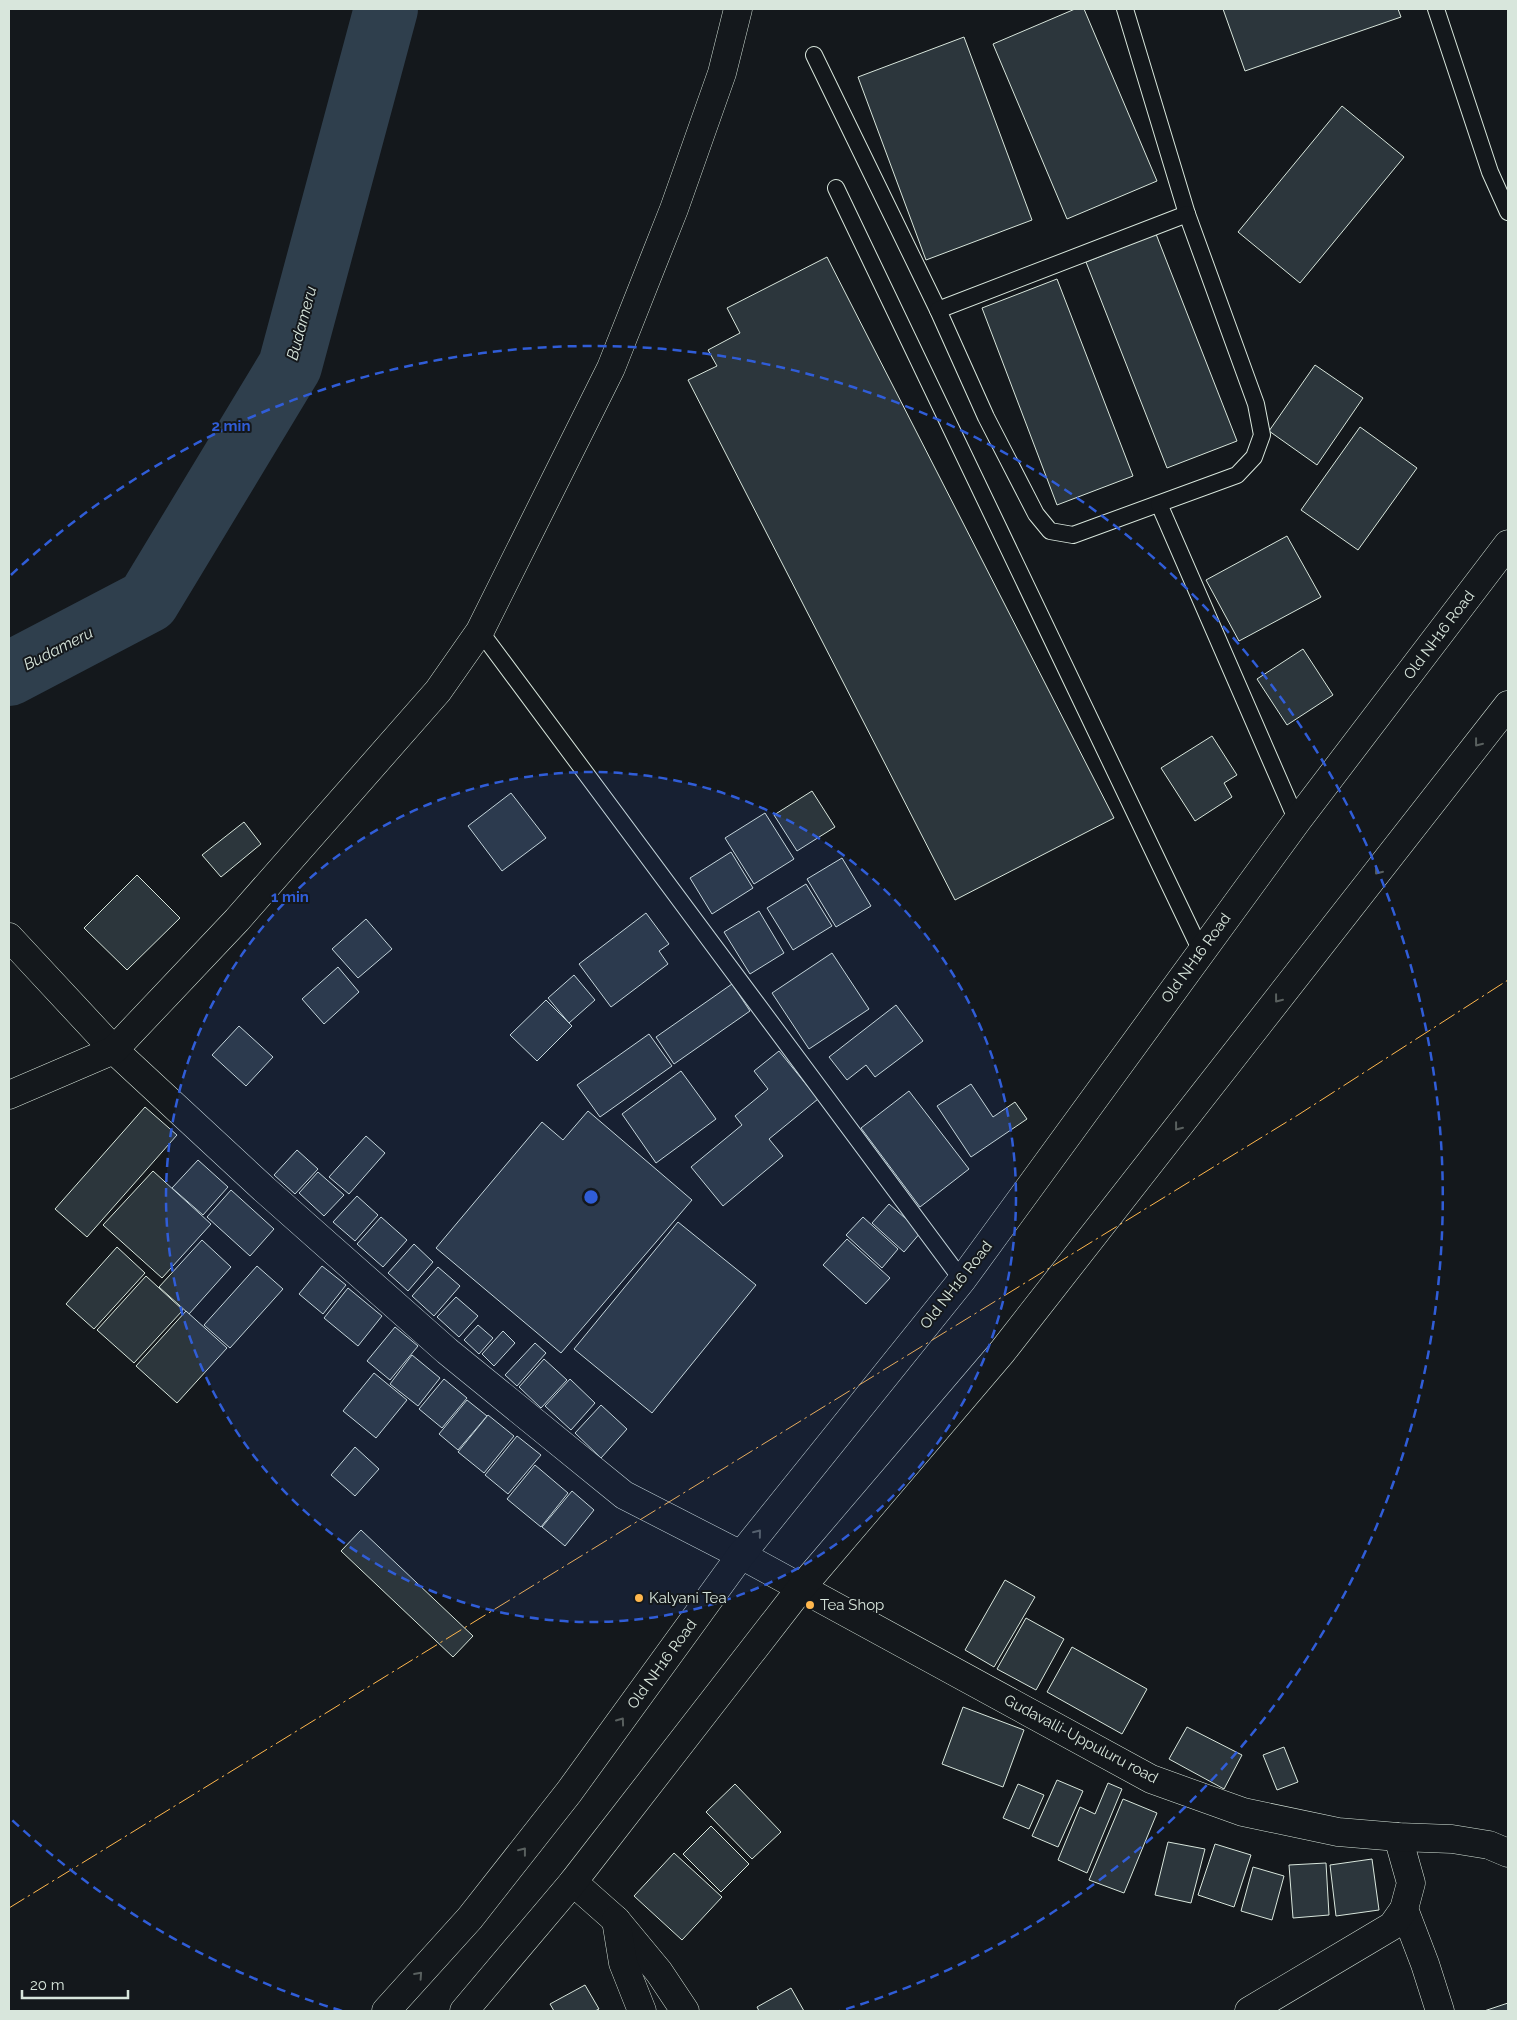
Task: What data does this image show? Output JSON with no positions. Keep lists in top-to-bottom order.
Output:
{
  "streets": {
    "main road": ["Old NH16 Road", "Gudavalli-Uppuluru road"]
  },
  "crossings": [
    ["Old NH16 Road", "Gudavalli-Uppuluru road"]
  ],
  "water": ["Budameru"],
  "places": ["Kalyani Tea", "Tea Shop"],
  "scale_bar": "20 m",
  "rings": ["2 min", "1 min"]
}
